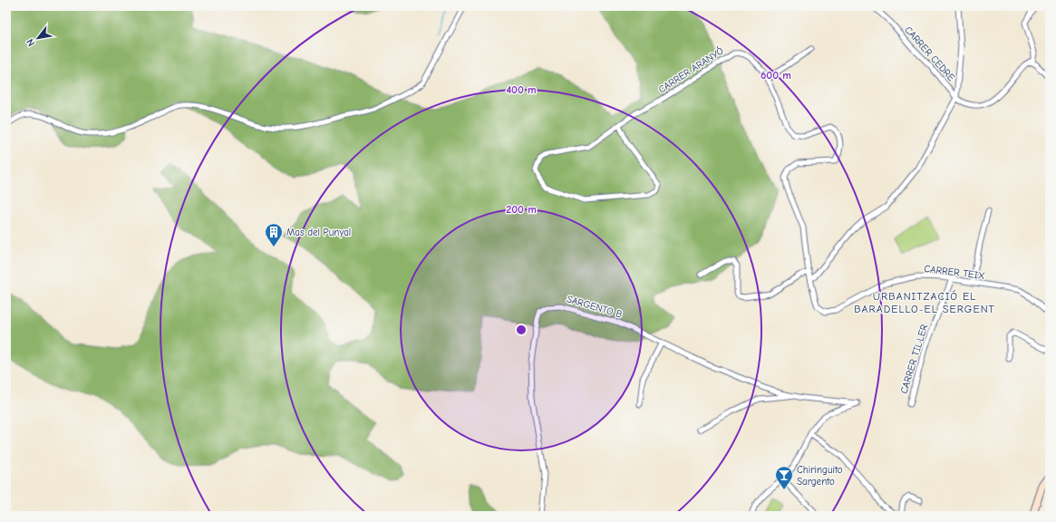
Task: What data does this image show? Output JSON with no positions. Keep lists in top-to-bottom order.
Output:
{
  "streets": {
    "street": [
      "CARRER CEDRE",
      "CARRER ARANYÓ",
      "CARRER TEIX",
      "SARGENTO B",
      "CARRER TIL·LER"
    ]
  },
  "crossings": [
    ["CARRER ARANYÓ", "CARRER TEIX"],
    ["CARRER TEIX", "CARRER TIL·LER"]
  ],
  "districts": ["URBANITZACIÓ EL BARADELLO-EL SERGENT"],
  "places": {
    "building": ["Mas del Punyal"],
    "bar": ["Chiringuito Sargento"]
  },
  "north": "bottom left",
  "rings": ["600 m", "400 m", "200 m"]
}
